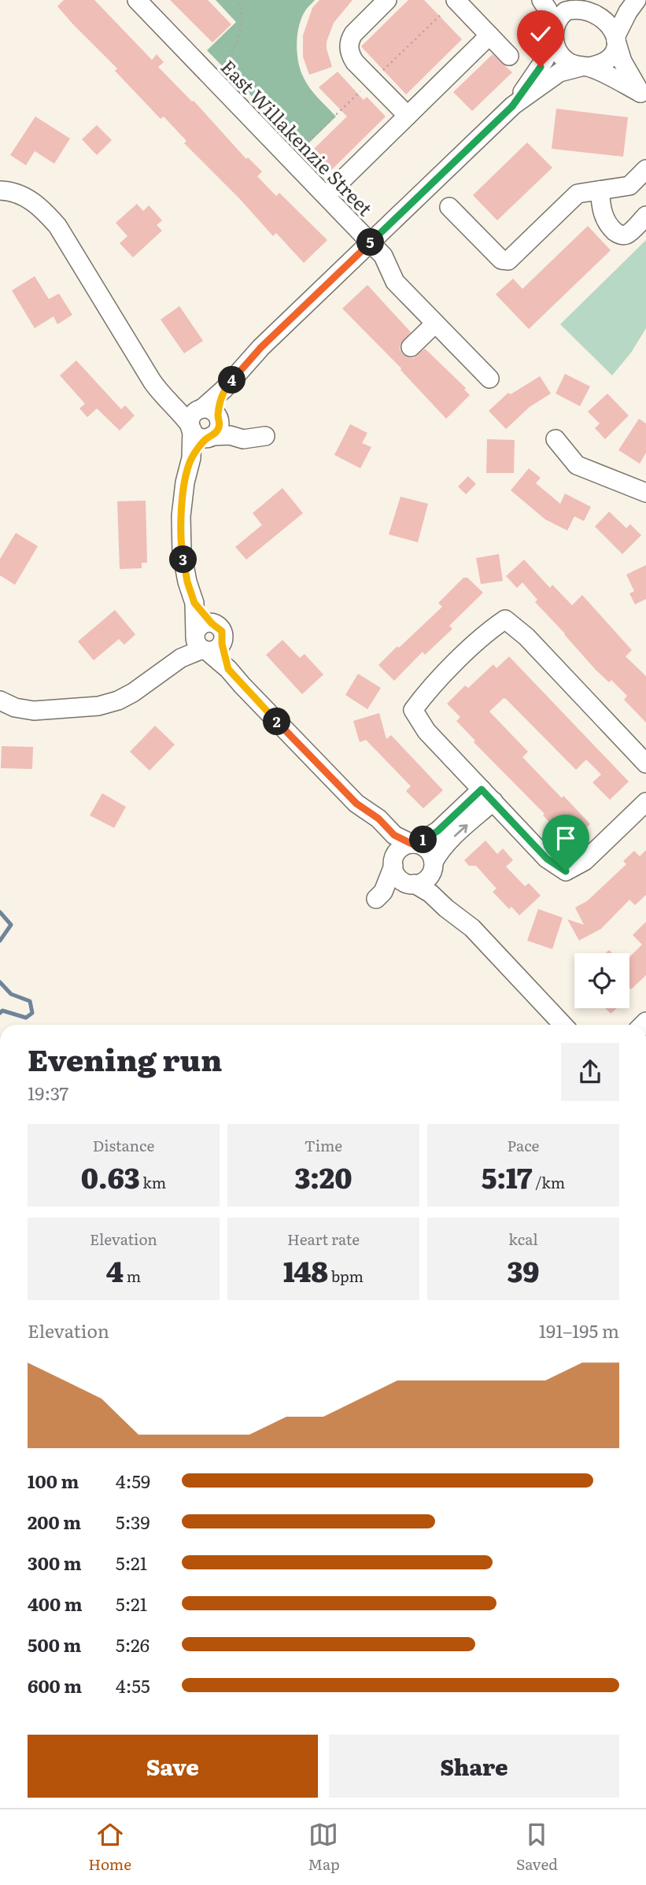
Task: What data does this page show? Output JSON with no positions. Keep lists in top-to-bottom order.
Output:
{
  "streets": {
    "street": ["East Willakenzie Street"]
  },
  "page": {
    "pins": [
      "5",
      "4",
      "3",
      "2",
      "1"
    ],
    "heading": ["Evening run", "19:37"],
    "stats": [
      ["Distance", "0.63 km"],
      ["Time", "3:20"],
      ["Pace", "5:17 /km"],
      ["Elevation", "4 m"],
      ["Heart rate", "148 bpm"],
      ["kcal", "39"]
    ],
    "chart": ["Elevation", "191–195 m"],
    "list": [
      {
        "name": "100 m",
        "note": "4:59"
      },
      {
        "name": "200 m",
        "note": "5:39"
      },
      {
        "name": "300 m",
        "note": "5:21"
      },
      {
        "name": "400 m",
        "note": "5:21"
      },
      {
        "name": "500 m",
        "note": "5:26"
      },
      {
        "name": "600 m",
        "note": "4:55"
      }
    ],
    "buttons": ["Save", "Share"],
    "tabs": ["Home", "Map", "Saved"]
  }
}
